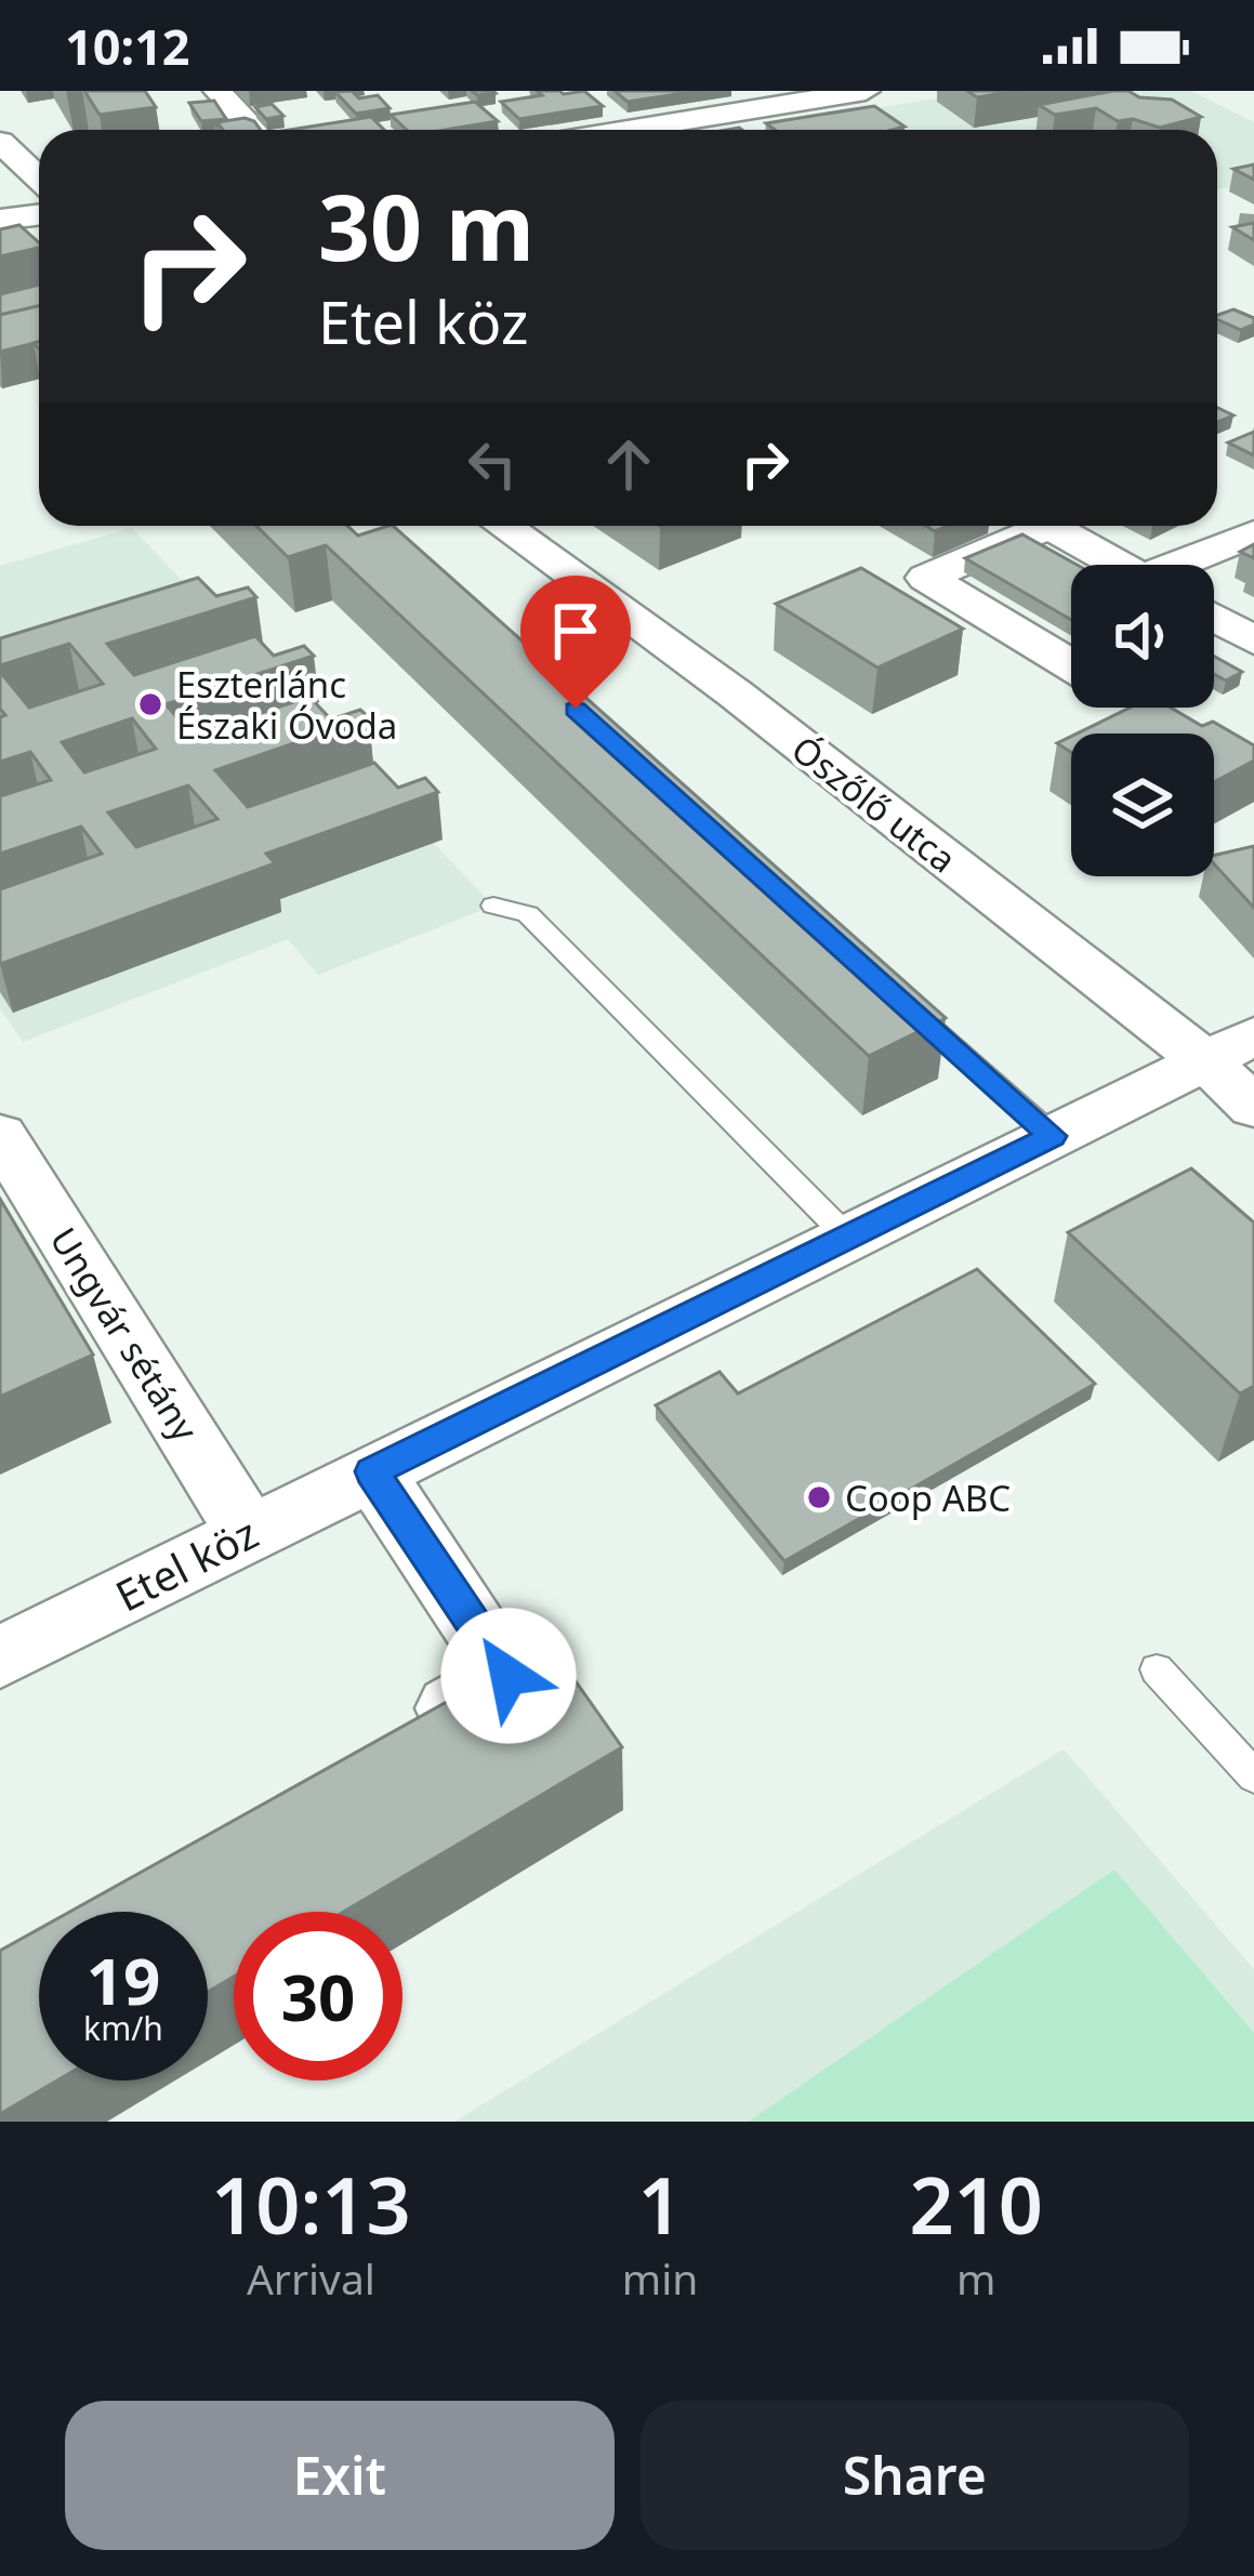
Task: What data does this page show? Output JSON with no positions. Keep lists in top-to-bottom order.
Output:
{
  "streets": {
    "street": ["Ószőlő utca", "Ungvár sétány", "Etel köz"]
  },
  "crossings": [
    ["Ószőlő utca", "Etel köz"],
    ["Ungvár sétány", "Etel köz"]
  ],
  "places": ["Eszterlánc Északi Óvoda", "Coop ABC"],
  "page": {
    "status": "10:12",
    "turn": ["30 m", "Etel köz"],
    "speed": "19 km/h",
    "limit": "30",
    "eta": [
      "10:13",
      "Arrival",
      "1",
      "min",
      "210",
      "m"
    ],
    "buttons": ["Exit", "Share"]
  }
}
